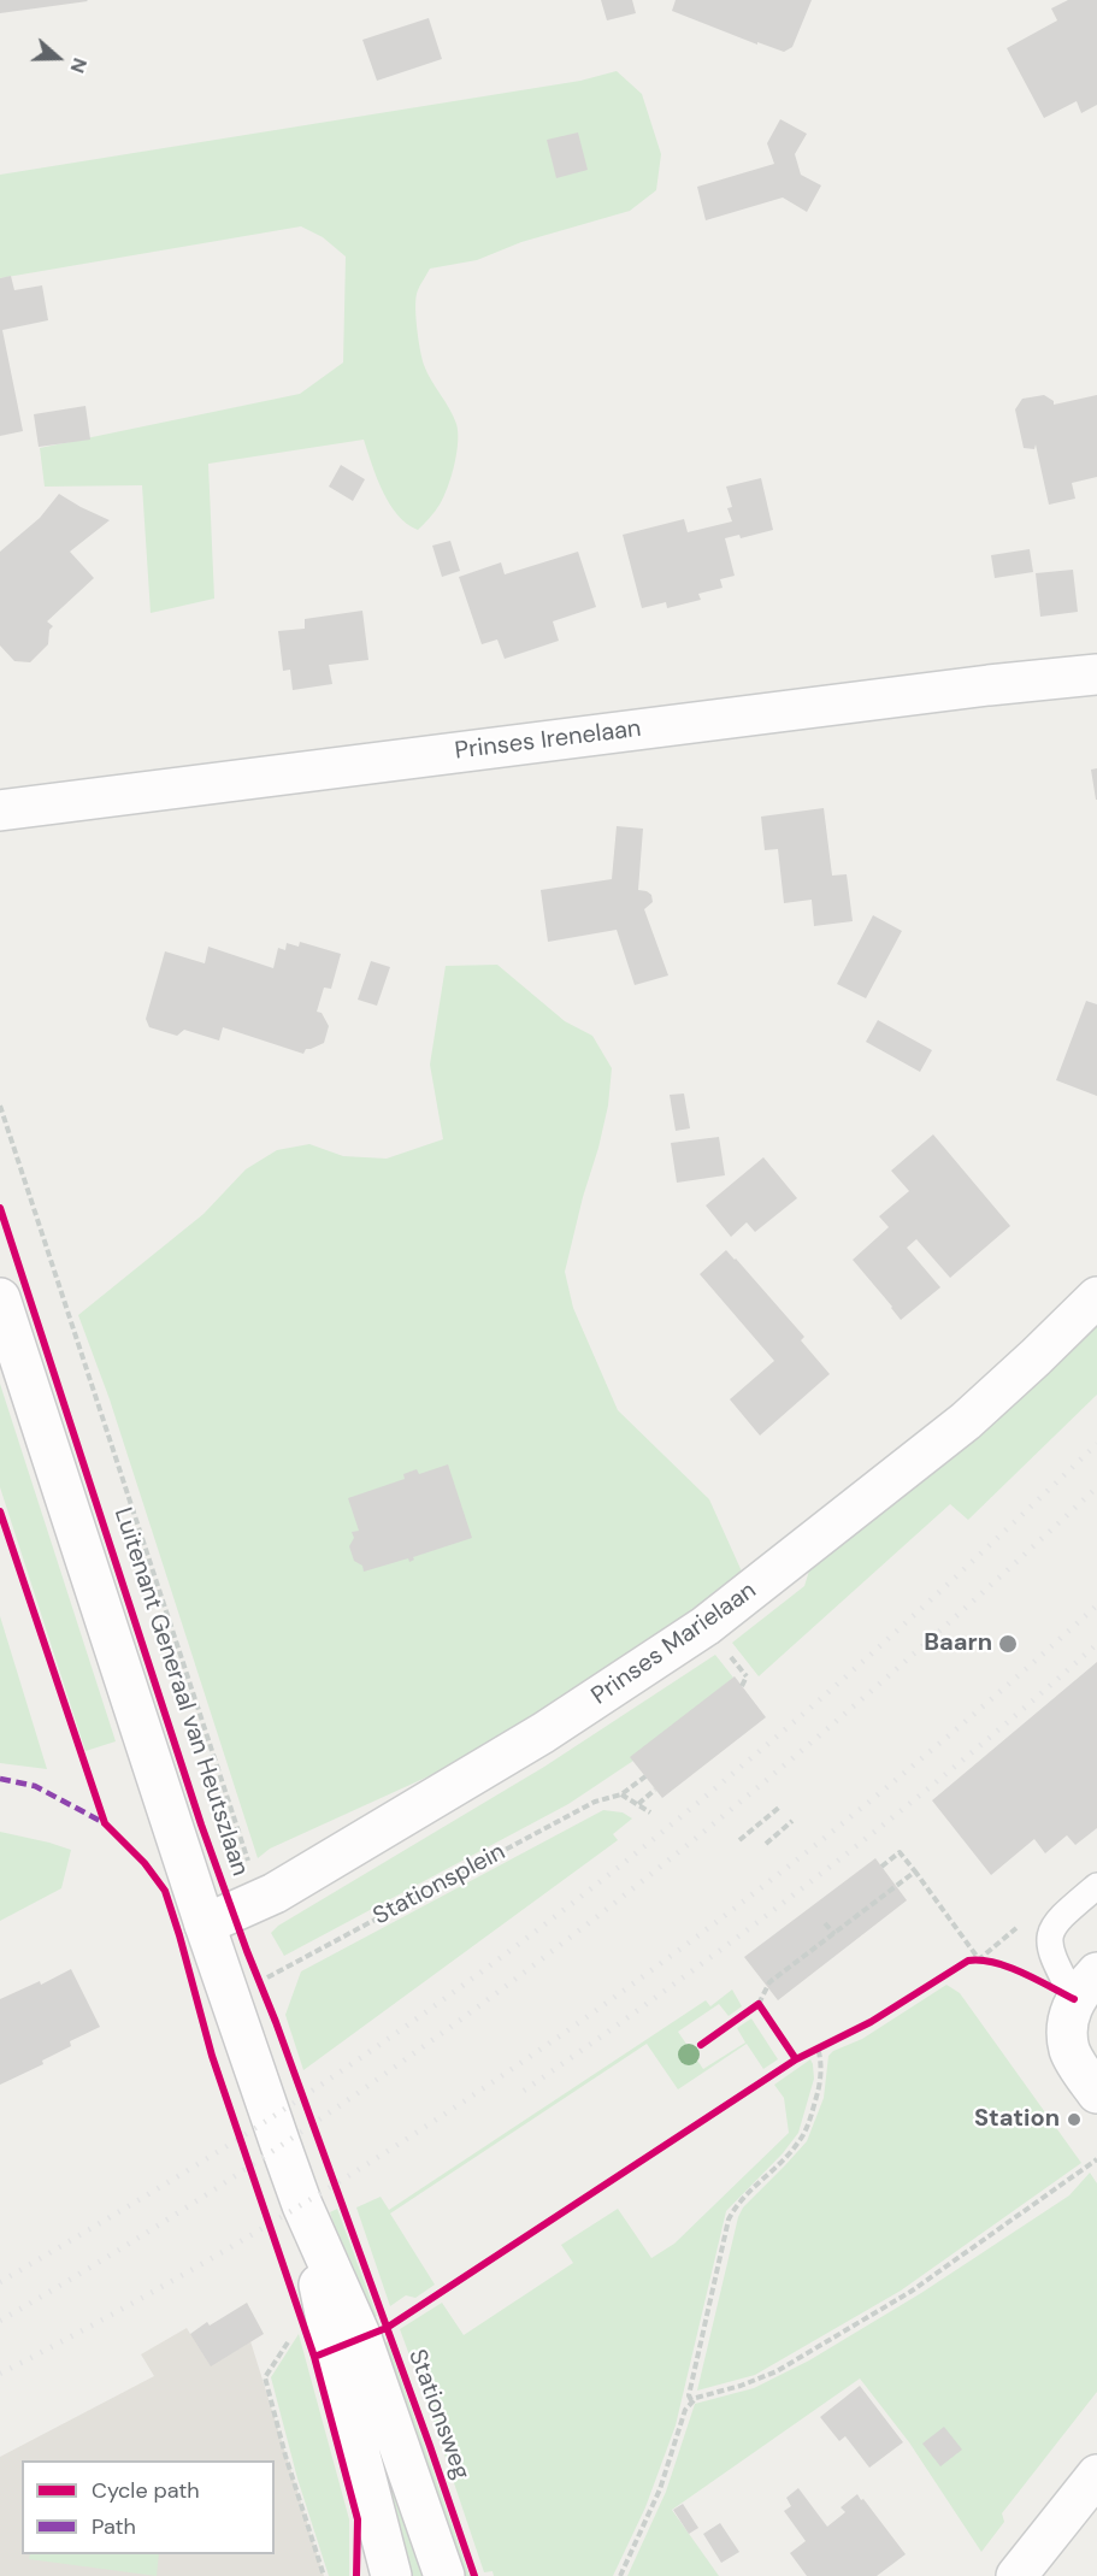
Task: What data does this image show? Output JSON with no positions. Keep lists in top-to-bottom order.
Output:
{
  "streets": {
    "street": [
      "Prinses Irenelaan",
      "Prinses Marielaan",
      "Luitenant Generaal van Heutszlaan",
      "Stationsweg"
    ],
    "path": ["Stationsplein"]
  },
  "crossings": [
    ["Prinses Marielaan", "Luitenant Generaal van Heutszlaan"],
    ["Luitenant Generaal van Heutszlaan", "Stationsweg"]
  ],
  "places": ["Baarn", "Station"],
  "legend": ["Cycle path", "Path"],
  "north": "right"
}
